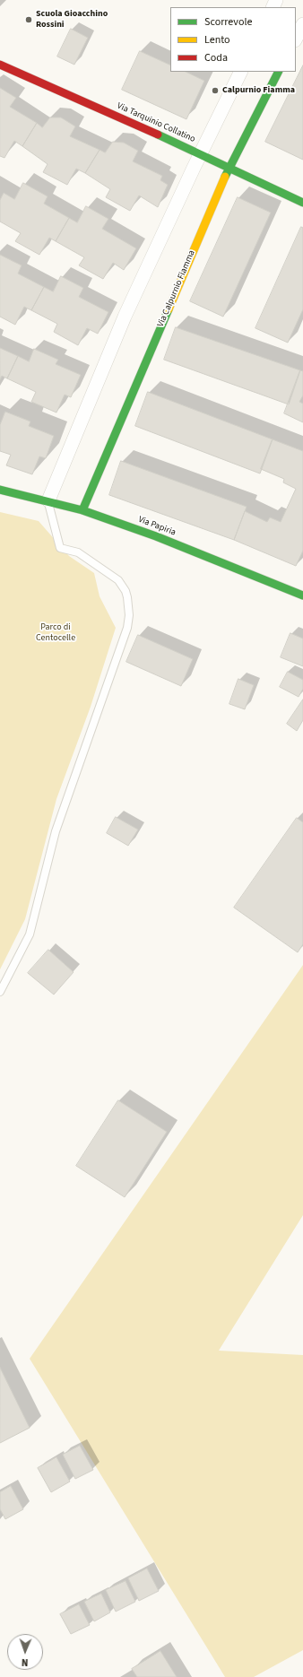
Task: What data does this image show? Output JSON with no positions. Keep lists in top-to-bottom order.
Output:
{
  "streets": {
    "street": ["Via Tarquinio Collatino", "Via Calpurnio Fiamma", "Via Papiria"]
  },
  "crossings": [
    ["Via Tarquinio Collatino", "Via Calpurnio Fiamma"],
    ["Via Calpurnio Fiamma", "Via Papiria"]
  ],
  "parks": ["Parco di Centocelle"],
  "places": ["Scuola Gioacchino Rossini", "Calpurnio Fiamma"],
  "legend": ["Scorrevole", "Lento", "Coda"],
  "north": "bottom"
}
